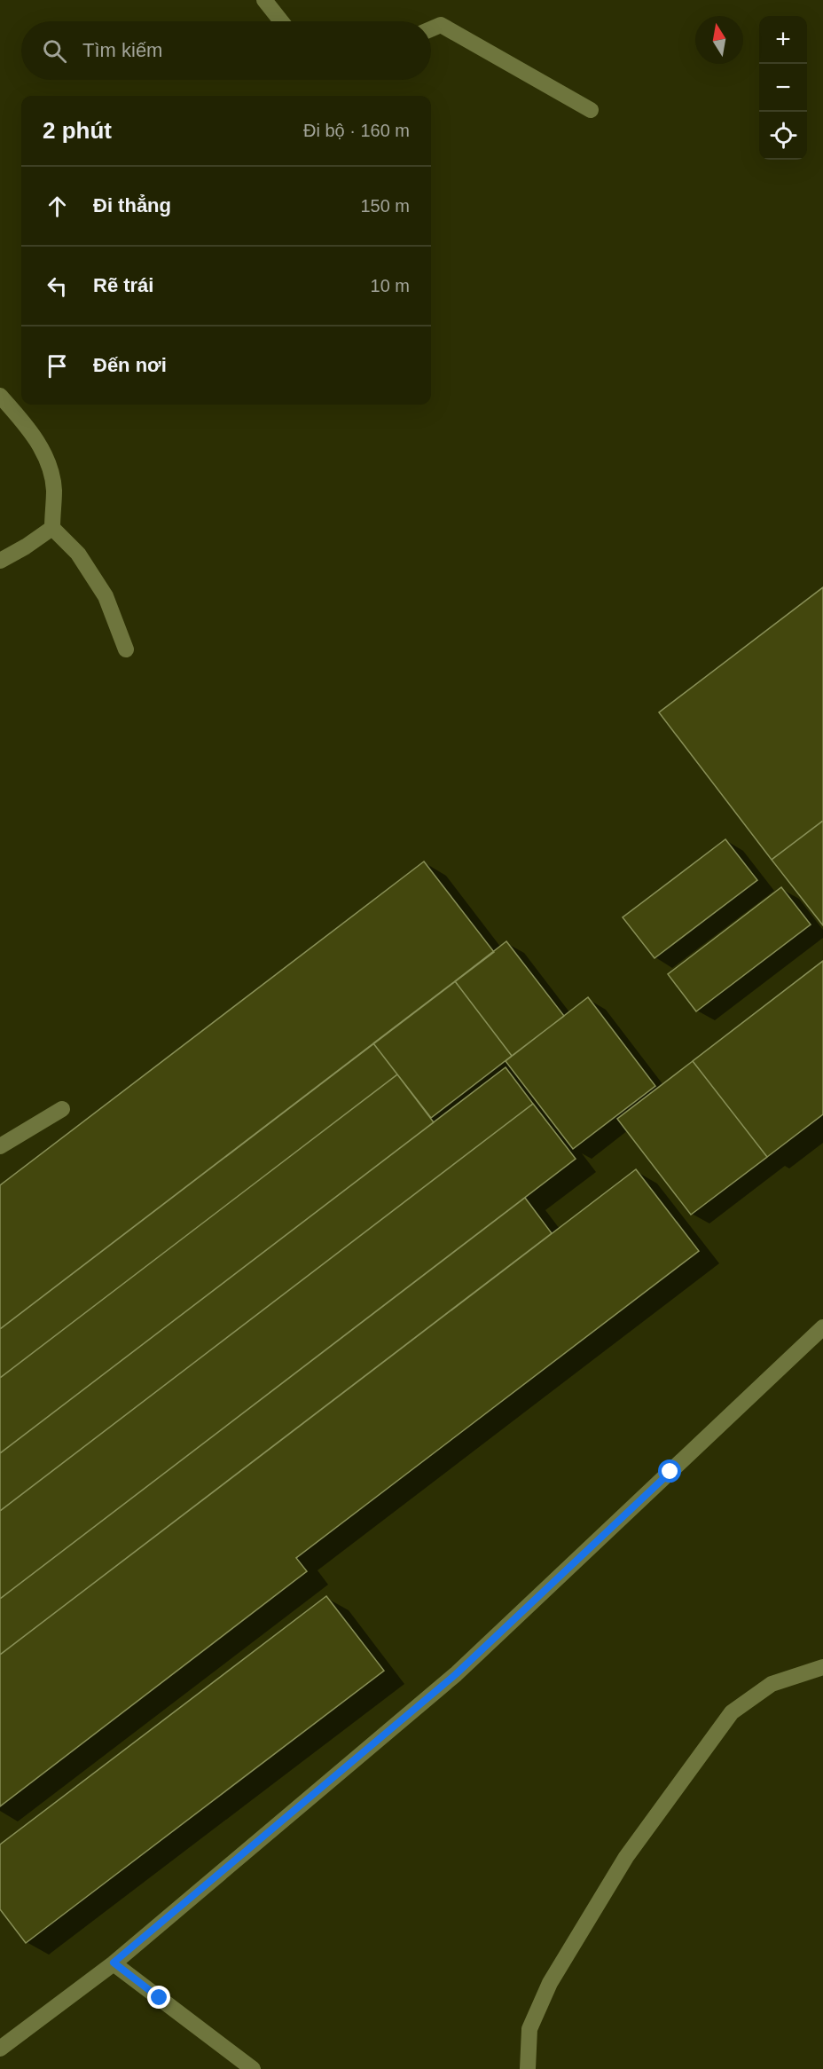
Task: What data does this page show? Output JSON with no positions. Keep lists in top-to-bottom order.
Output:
{
  "north": "top",
  "page": {
    "map_buttons": ["+", "−"],
    "search": "Tìm kiếm",
    "heading": ["2 phút", "Đi bộ · 160 m"],
    "list": [
      ["Đi thẳng", "150 m"],
      ["Rẽ trái", "10 m"],
      "Đến nơi"
    ]
  }
}
